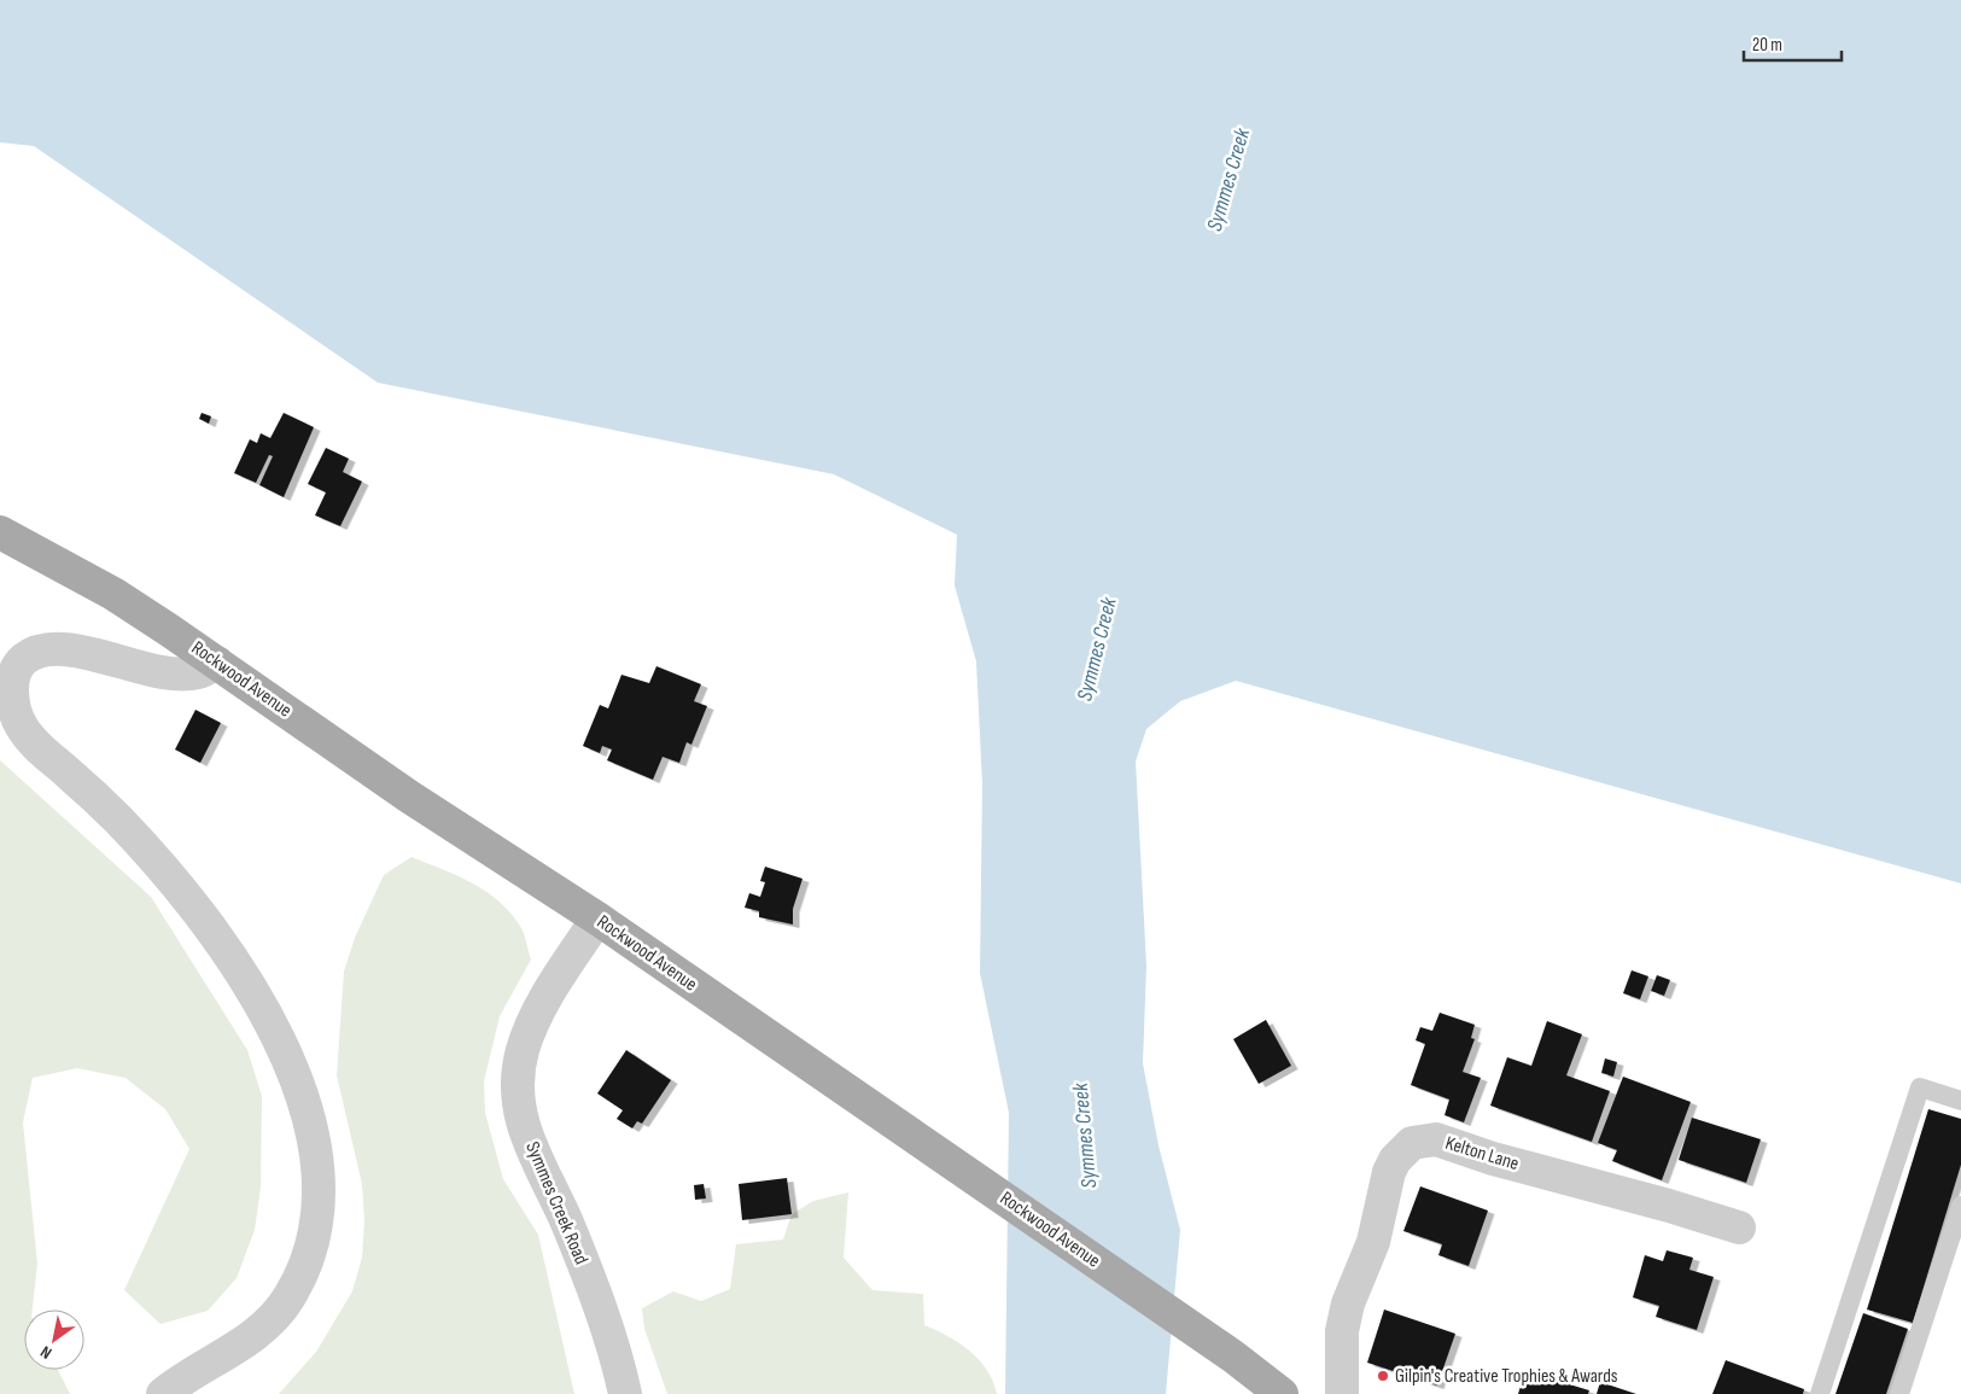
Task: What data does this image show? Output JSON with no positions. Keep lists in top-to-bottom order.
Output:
{
  "streets": {
    "main road": ["Rockwood Avenue"],
    "street": ["Kelton Lane", "Symmes Creek Road"]
  },
  "crossings": [
    ["Rockwood Avenue", "Symmes Creek Road"]
  ],
  "water": ["Symmes Creek"],
  "places": ["Gilpin's Creative Trophies & Awards"],
  "scale_bar": "20 m",
  "north": "bottom left"
}
